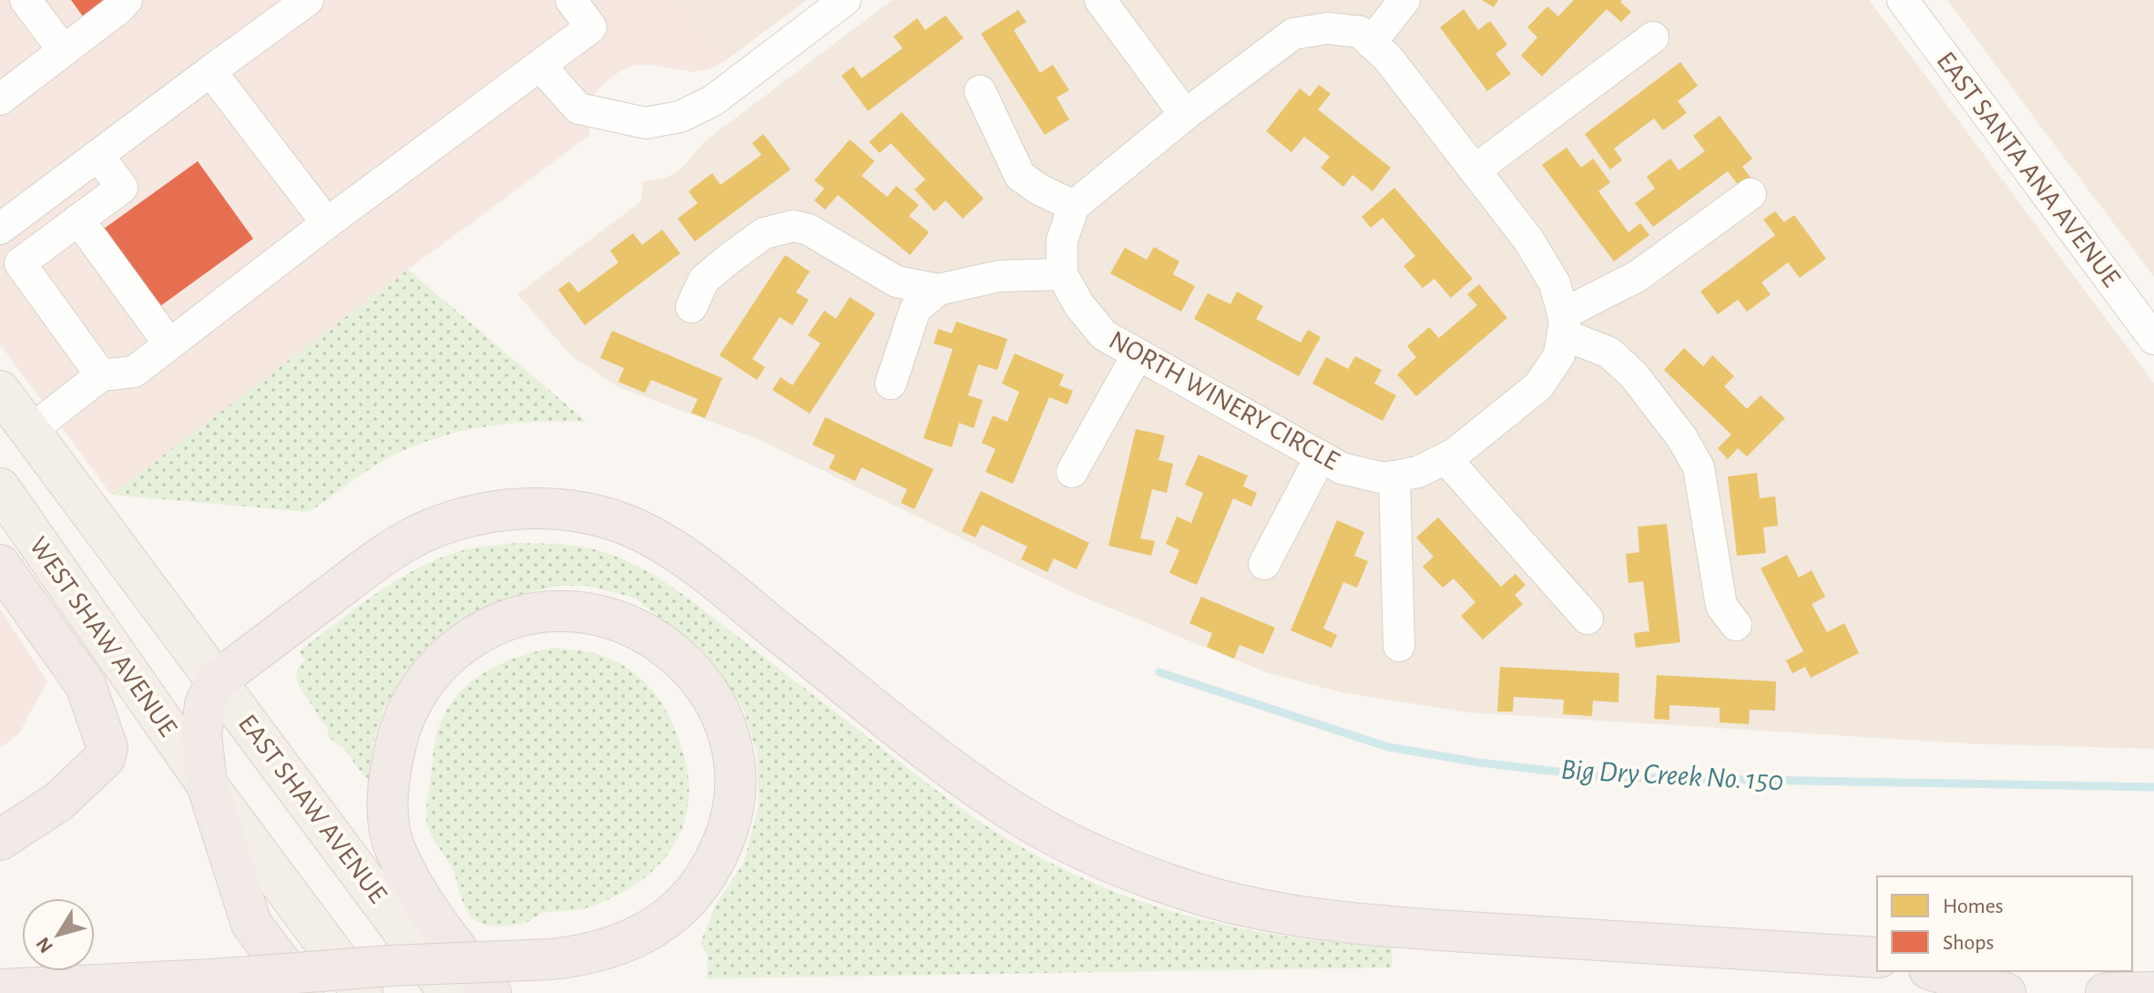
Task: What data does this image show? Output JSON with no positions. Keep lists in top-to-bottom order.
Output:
{
  "streets": {
    "main road": ["WEST SHAW AVENUE", "EAST SHAW AVENUE"],
    "street": ["EAST SANTA ANA AVENUE", "NORTH WINERY CIRCLE"]
  },
  "water": ["Big Dry Creek No. 150"],
  "legend": ["Homes", "Shops"],
  "north": "bottom left"
}
